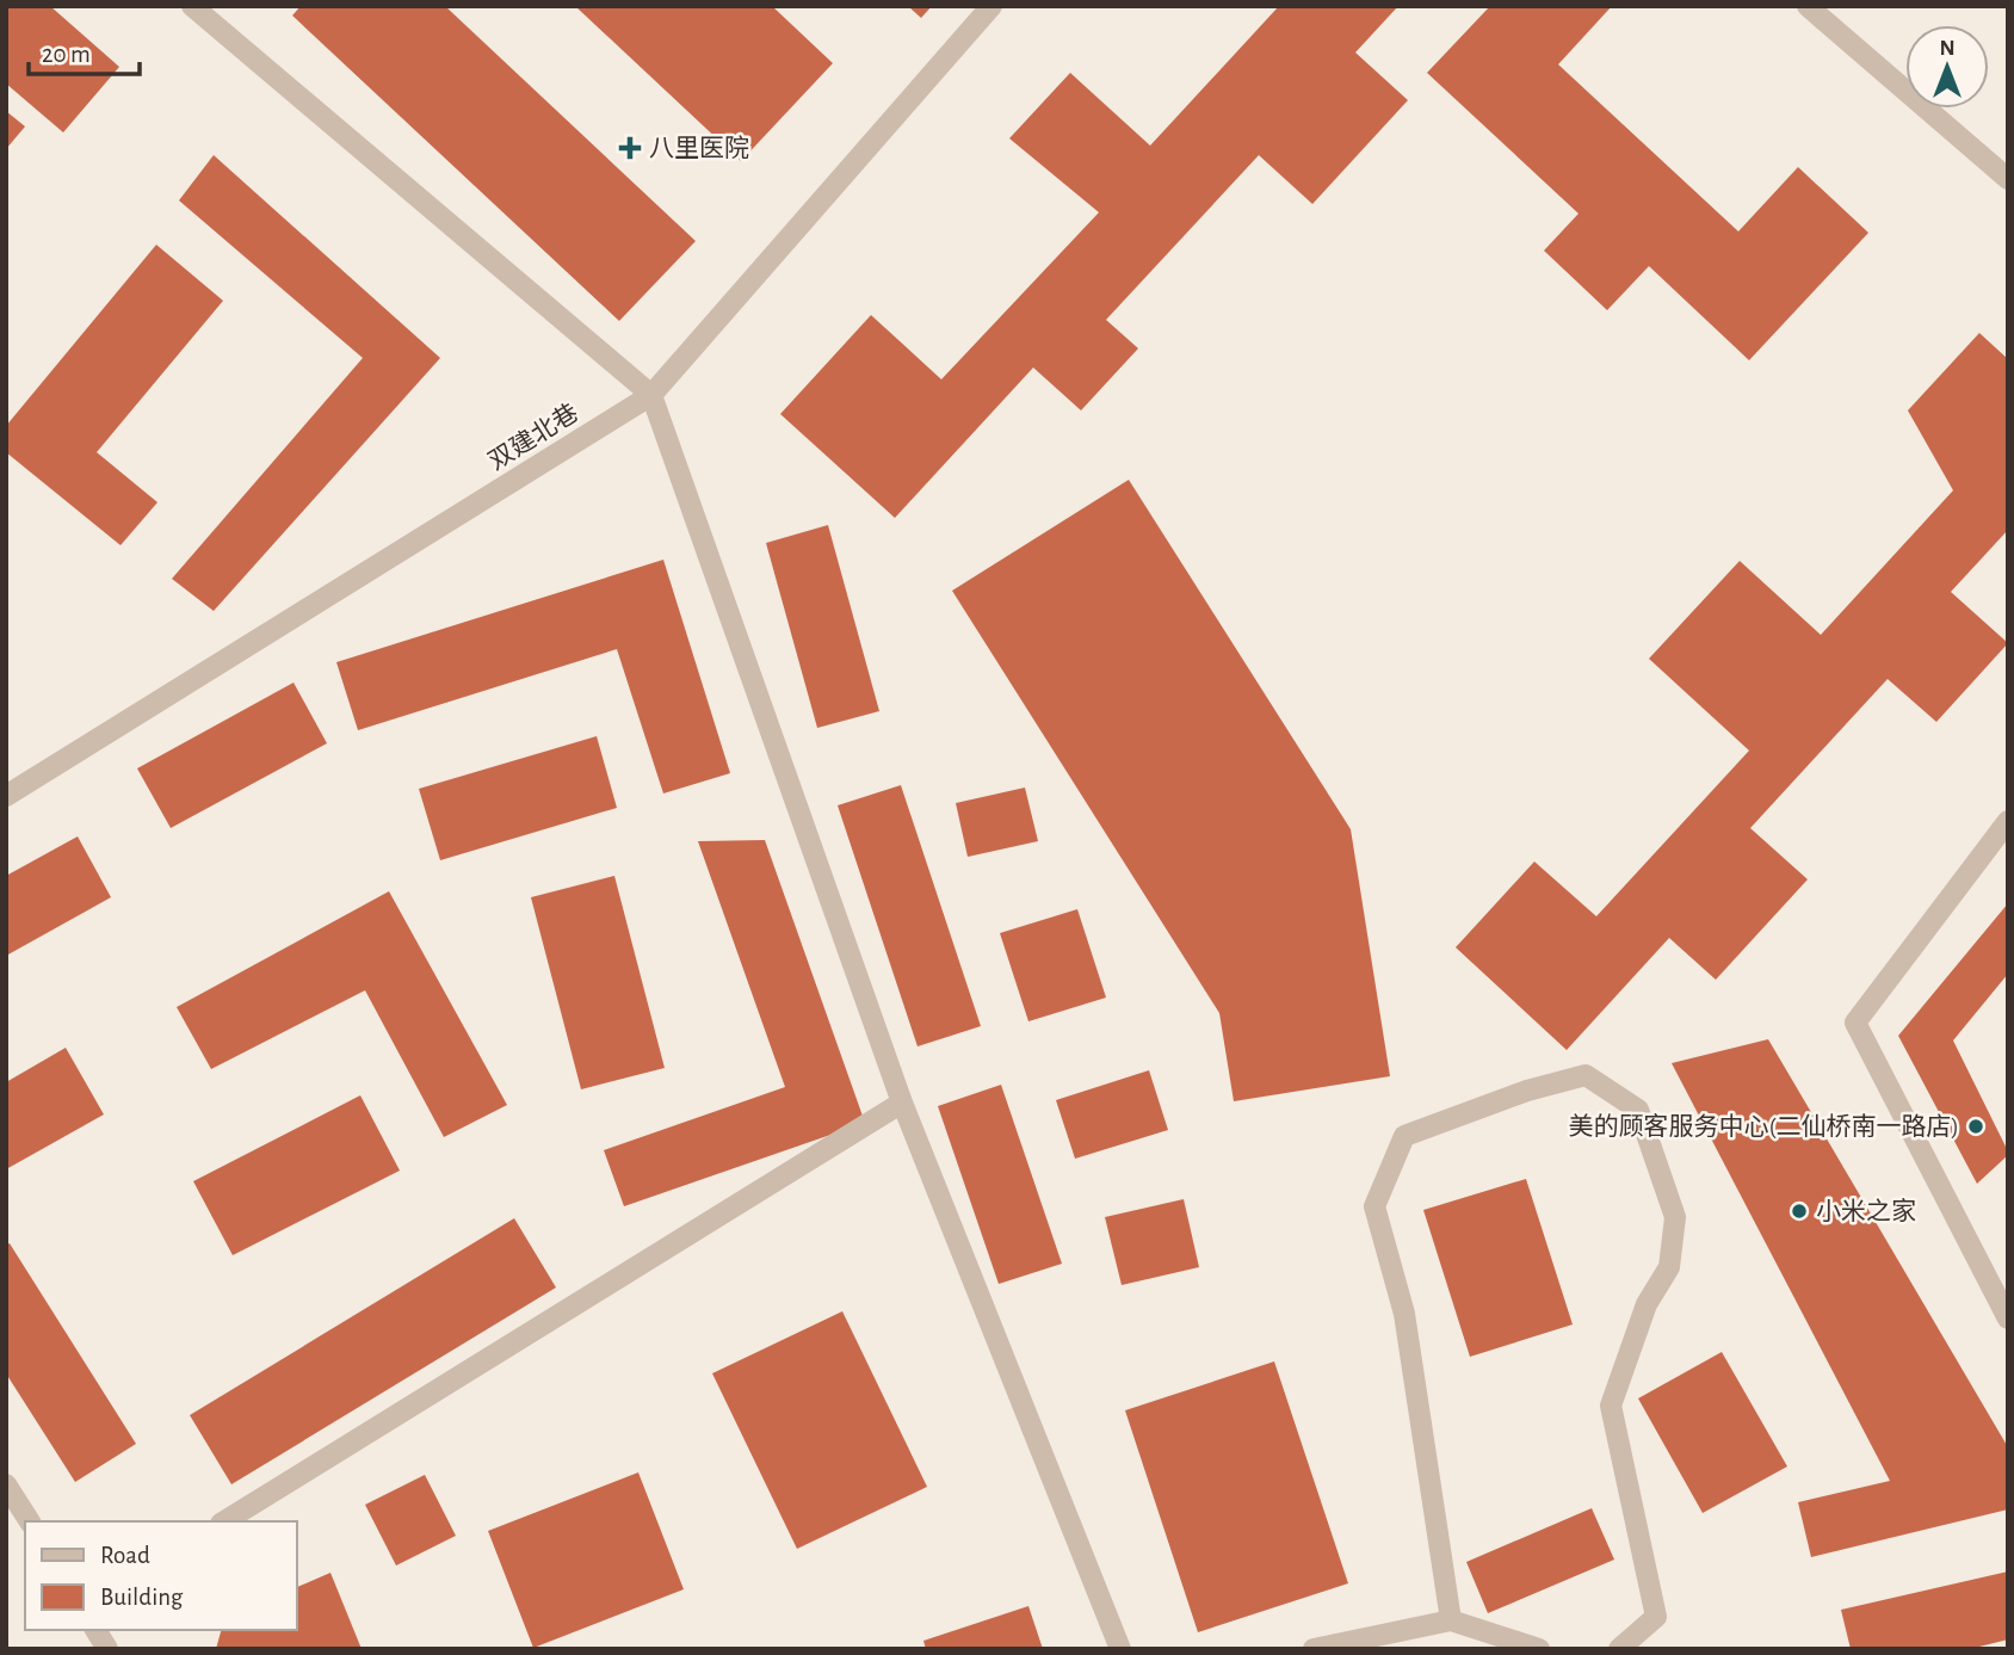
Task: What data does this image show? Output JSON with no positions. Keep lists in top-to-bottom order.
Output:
{
  "streets": {
    "street": ["双建北巷"]
  },
  "places": {
    "health": ["八里医院"],
    "other": ["美的顾客服务中心(二仙桥南一路店)", "小米之家"]
  },
  "legend": ["Road", "Building"],
  "scale_bar": "20 m",
  "north": "top"
}
